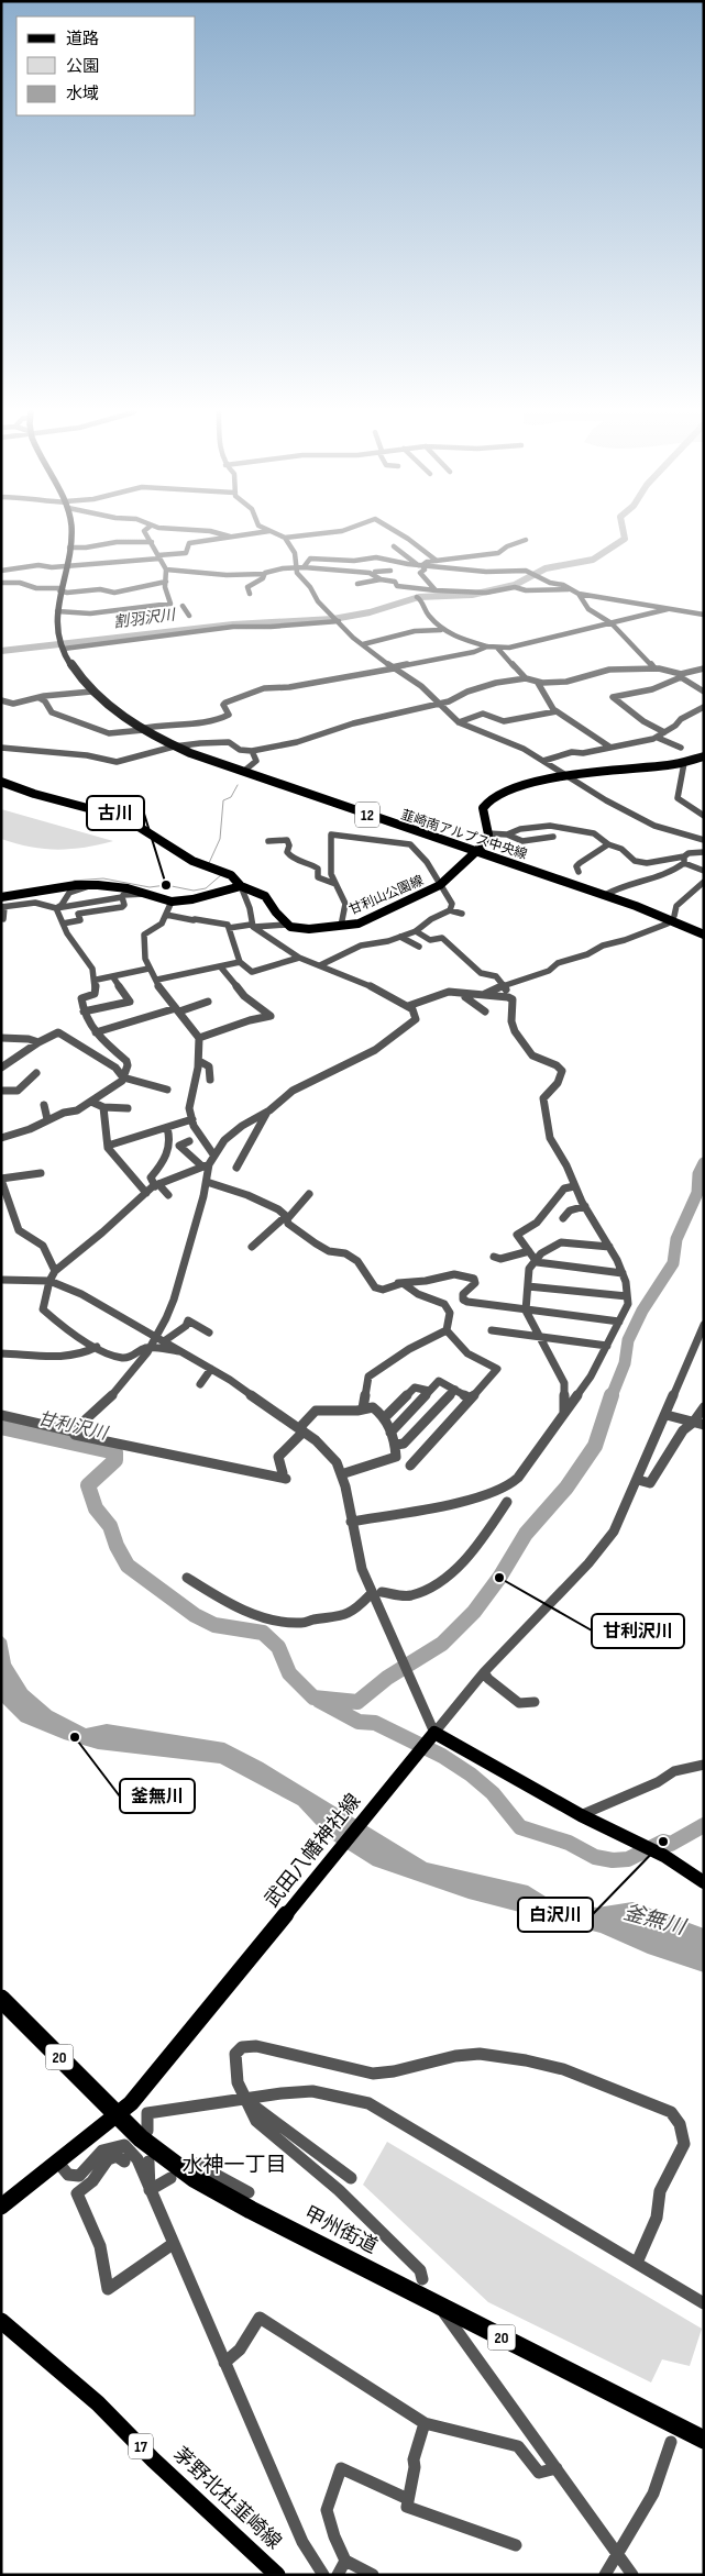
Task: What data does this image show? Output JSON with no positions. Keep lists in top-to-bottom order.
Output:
{
  "streets": {
    "highway": ["20", "甲州街道"],
    "main road": [
      "12",
      "韮崎南アルプス中央線",
      "甘利山公園線",
      "武田八幡神社線",
      "17",
      "茅野北杜韮崎線"
    ]
  },
  "crossings": [
    ["韮崎南アルプス中央線", "甘利山公園線"],
    ["武田八幡神社線", "甲州街道"]
  ],
  "districts": ["水神一丁目"],
  "water": ["割羽沢川", "甘利沢川", "釜無川"],
  "places": [
    "古川",
    "甘利沢川",
    "釜無川",
    "白沢川"
  ],
  "legend": ["道路", "公園", "水域"]
}
